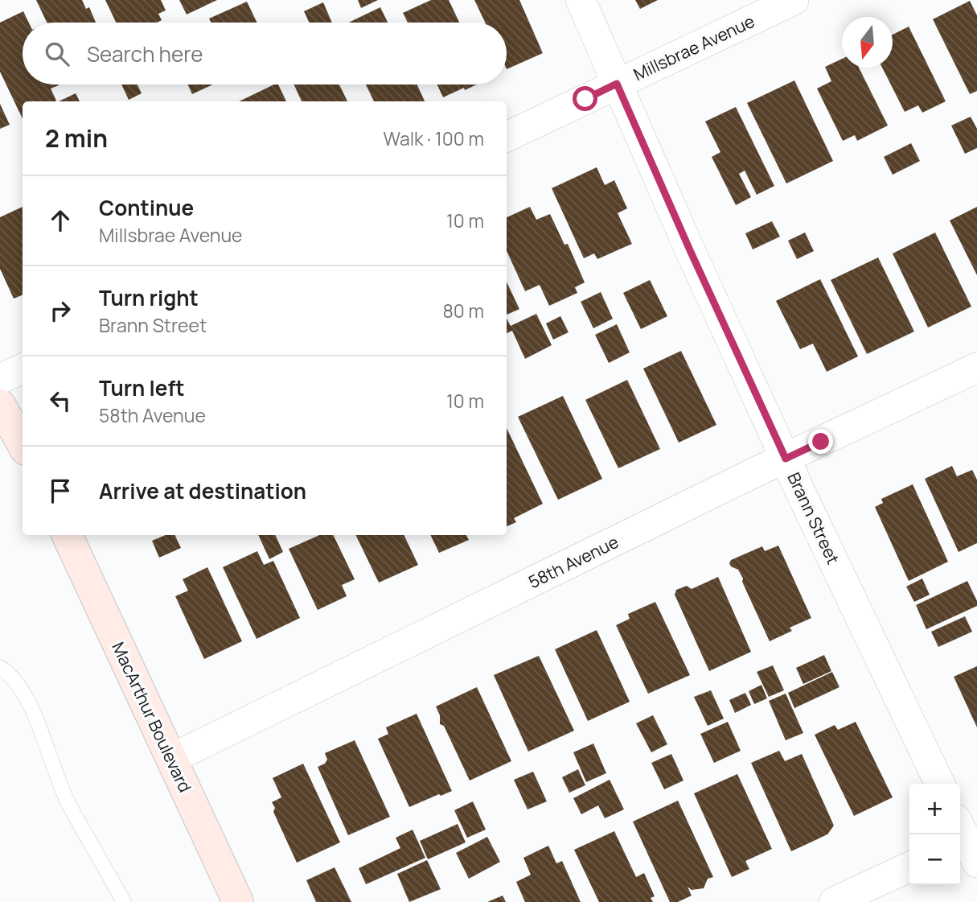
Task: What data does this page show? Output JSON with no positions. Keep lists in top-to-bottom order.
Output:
{
  "streets": {
    "main road": ["MacArthur Boulevard"],
    "street": ["Millsbrae Avenue", "Brann Street", "58th Avenue"]
  },
  "crossings": [
    ["Millsbrae Avenue", "Brann Street"],
    ["Brann Street", "58th Avenue"],
    ["58th Avenue", "MacArthur Boulevard"]
  ],
  "north": "bottom",
  "page": {
    "search": "Search here",
    "heading": ["2 min", "Walk · 100 m"],
    "list": [
      ["Continue", "Millsbrae Avenue", "10 m"],
      ["Turn right", "Brann Street", "80 m"],
      ["Turn left", "58th Avenue", "10 m"],
      "Arrive at destination"
    ],
    "map_buttons": ["+", "−"]
  }
}
